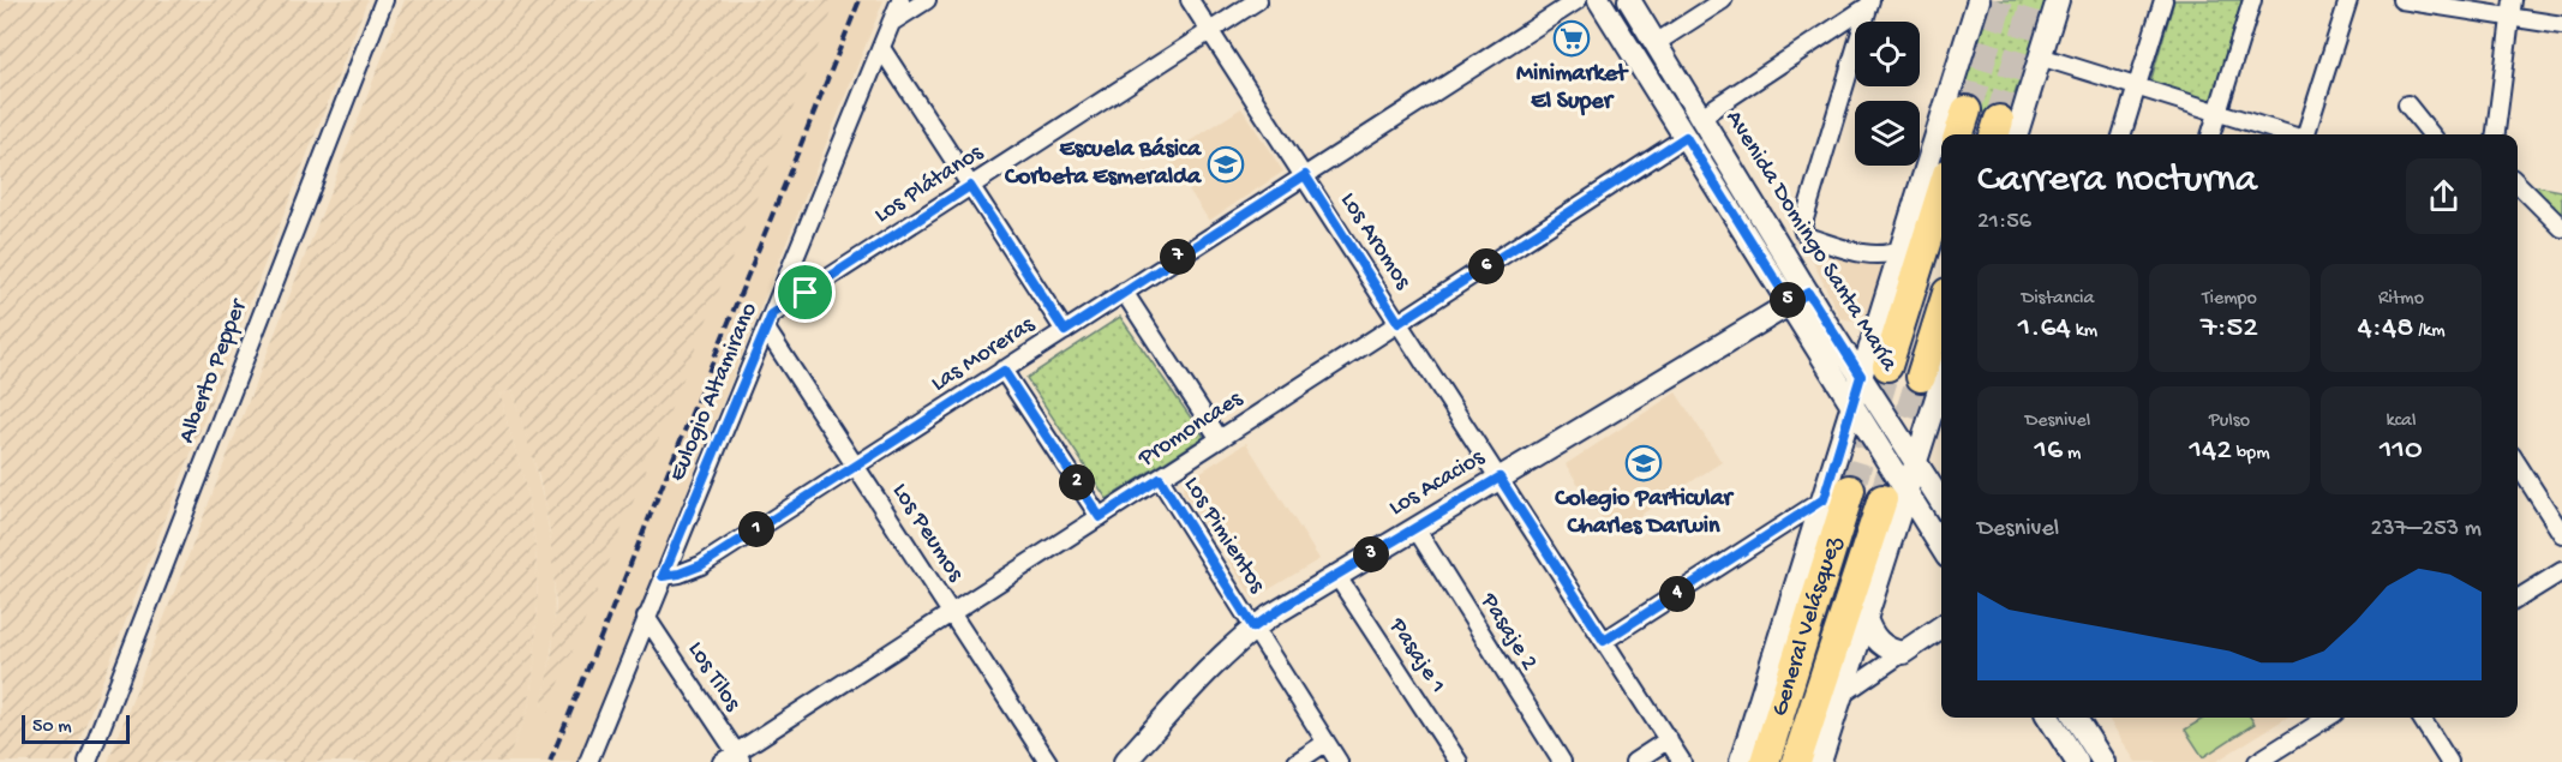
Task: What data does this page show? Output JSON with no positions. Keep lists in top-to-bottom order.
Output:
{
  "streets": {
    "highway": ["General Velásquez"],
    "main road": ["Avenida Domingo Santa María", "Los Acacios"],
    "street": [
      "Los Plátanos",
      "Los Aromos",
      "Las Moreras",
      "Alberto Pepper",
      "Eulogio Altamirano",
      "Promoncaes",
      "Los Peumos",
      "Los Pimientos",
      "Pasaje 2",
      "Pasaje 1",
      "Los Tilos"
    ]
  },
  "crossings": [
    ["Los Plátanos", "Los Aromos"],
    ["Los Plátanos", "Eulogio Altamirano"],
    ["Los Plátanos", "Los Peumos"],
    ["Los Aromos", "Las Moreras"],
    ["Los Aromos", "Promoncaes"],
    ["Los Aromos", "Los Acacios"],
    ["Avenida Domingo Santa María", "Promoncaes"],
    ["Avenida Domingo Santa María", "Los Acacios"],
    ["Avenida Domingo Santa María", "General Velásquez"],
    ["Las Moreras", "Eulogio Altamirano"],
    ["Las Moreras", "Los Peumos"],
    ["Eulogio Altamirano", "Los Peumos"],
    ["Eulogio Altamirano", "Los Tilos"],
    ["Promoncaes", "Los Peumos"],
    ["Promoncaes", "Los Pimientos"],
    ["Promoncaes", "Los Tilos"],
    ["Los Acacios", "Los Pimientos"],
    ["Los Acacios", "Pasaje 2"],
    ["Los Acacios", "Pasaje 1"]
  ],
  "places": {
    "supermarket": ["Minimarket El Super"],
    "school or university": ["Escuela Básica Corbeta Esmeralda", "Colegio Particular Charles Darwin"]
  },
  "scale_bar": "50 m",
  "page": {
    "heading": ["Carrera nocturna", "21:56"],
    "pins": [
      "7",
      "6",
      "5",
      "2",
      "1",
      "3",
      "4"
    ],
    "stats": [
      ["Distancia", "1.64 km"],
      ["Tiempo", "7:52"],
      ["Ritmo", "4:48 /km"],
      ["Desnivel", "16 m"],
      ["Pulso", "142 bpm"],
      ["kcal", "110"]
    ],
    "chart": ["Desnivel", "237–253 m"],
    "scale": "50 m"
  }
}
